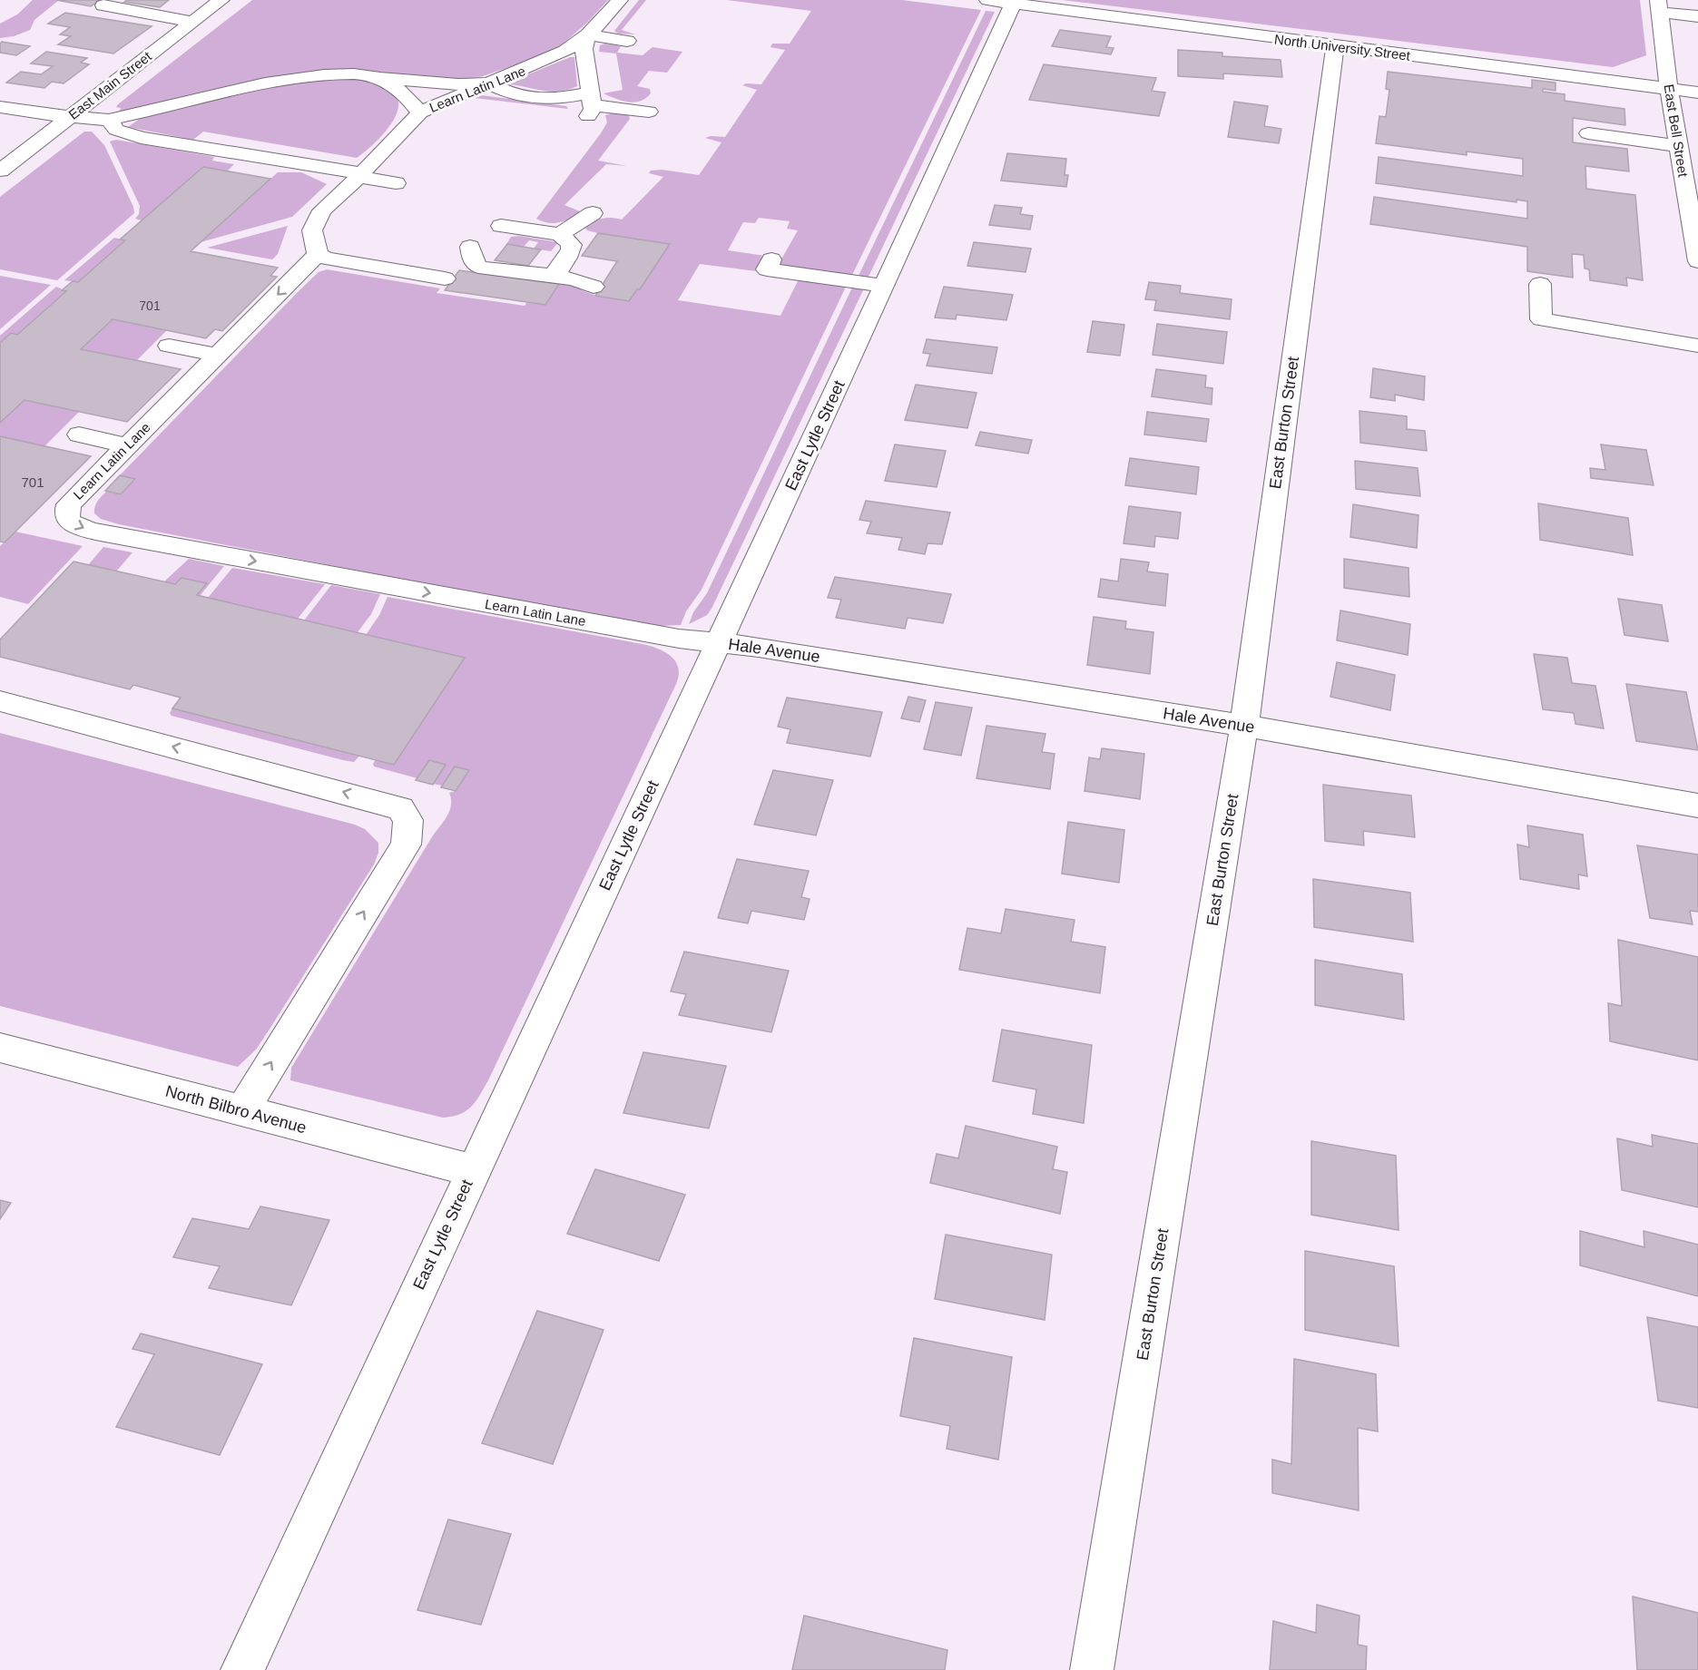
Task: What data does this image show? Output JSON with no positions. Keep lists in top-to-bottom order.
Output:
{
  "streets": {
    "street": [
      "North University Street",
      "East Main Street",
      "Learn Latin Lane",
      "East Bell Street",
      "East Burton Street",
      "East Lytle Street",
      "Hale Avenue",
      "North Bilbro Avenue"
    ]
  },
  "crossings": [
    ["North University Street", "East Bell Street"],
    ["North University Street", "East Burton Street"],
    ["North University Street", "East Lytle Street"],
    ["Learn Latin Lane", "East Lytle Street"],
    ["Learn Latin Lane", "Hale Avenue"],
    ["East Burton Street", "Hale Avenue"],
    ["East Lytle Street", "Hale Avenue"],
    ["East Lytle Street", "North Bilbro Avenue"]
  ],
  "house_numbers": ["701", "701"]
}
